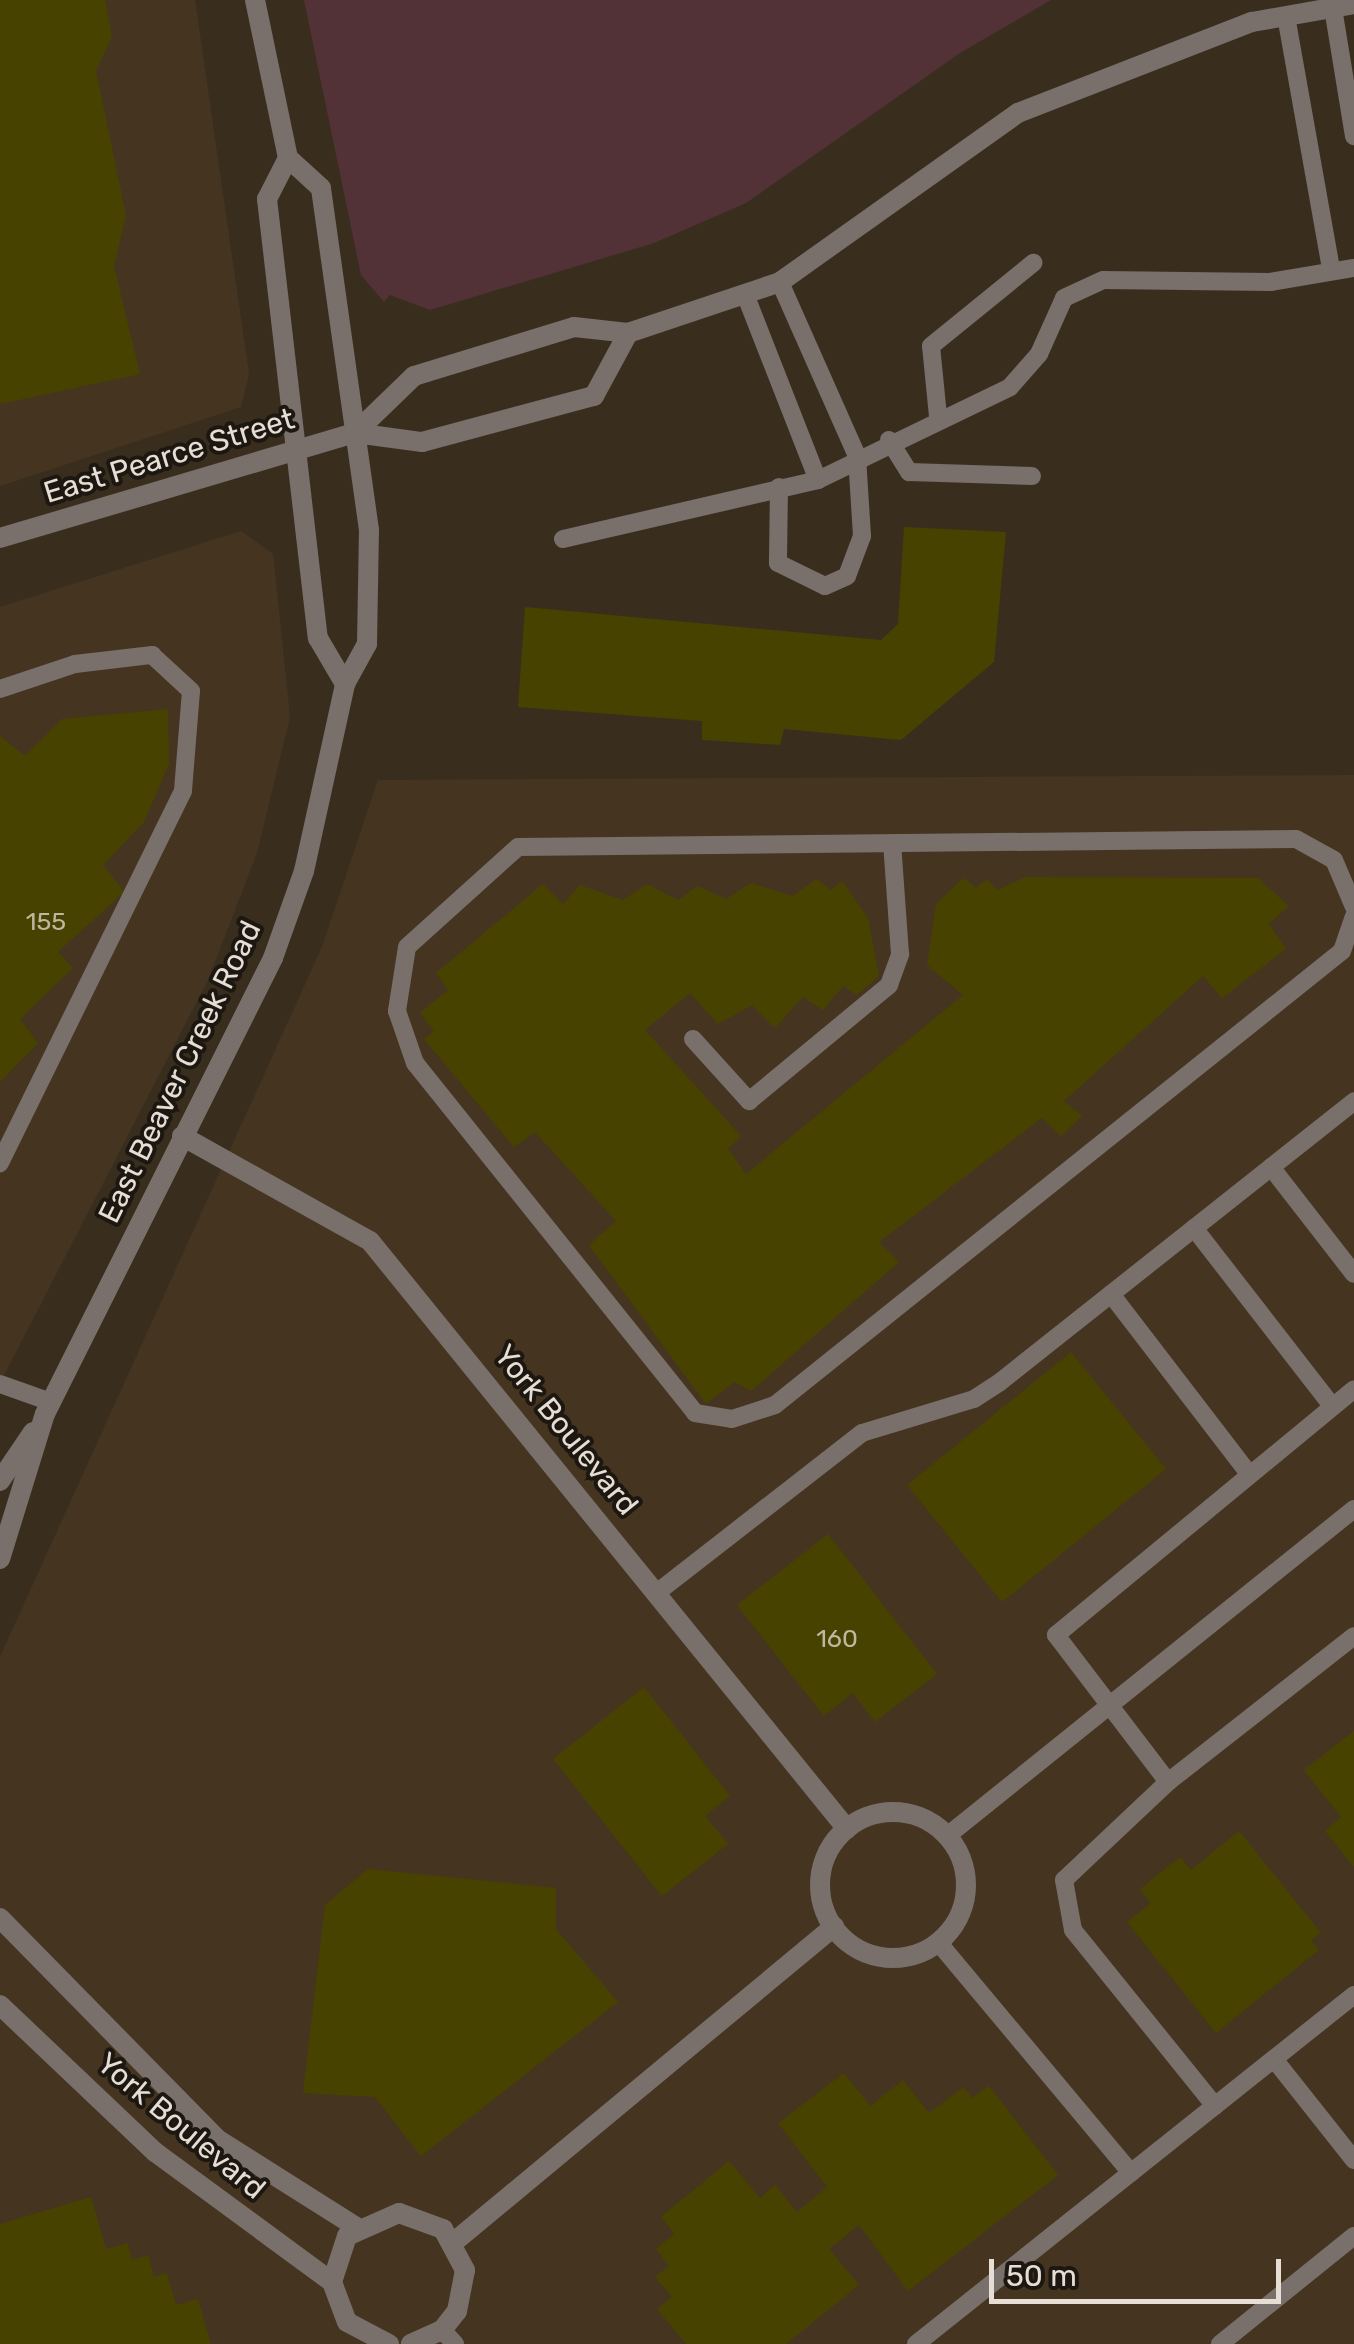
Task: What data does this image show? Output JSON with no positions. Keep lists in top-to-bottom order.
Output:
{
  "streets": {
    "street": ["East Pearce Street", "East Beaver Creek Road", "York Boulevard"]
  },
  "crossings": [
    ["East Pearce Street", "East Beaver Creek Road"],
    ["East Beaver Creek Road", "York Boulevard"]
  ],
  "house_numbers": ["155", "160"],
  "scale_bar": "50 m"
}
